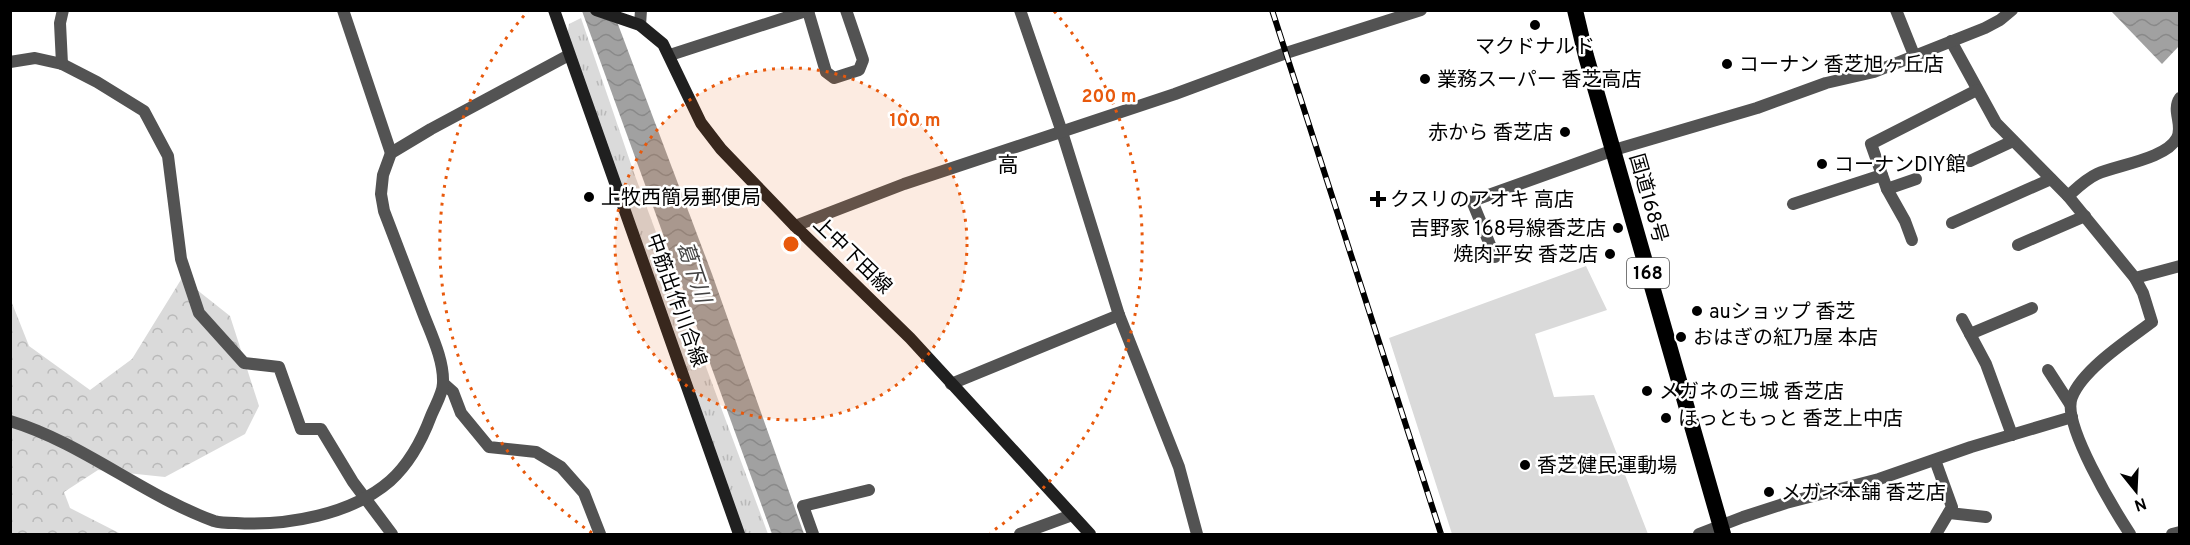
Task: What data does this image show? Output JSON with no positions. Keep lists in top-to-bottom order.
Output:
{
  "streets": {
    "highway": ["国道168号", "168"],
    "main road": ["上中下田線", "中筋出作川合線"]
  },
  "districts": ["高"],
  "water": ["葛下川"],
  "places": {
    "other": [
      "マクドナルド",
      "コーナン 香芝旭ヶ丘店",
      "業務スーパー 香芝高店",
      "赤から 香芝店",
      "コーナンDIY館",
      "上牧西簡易郵便局",
      "吉野家 168号線香芝店",
      "焼肉平安 香芝店",
      "auショップ 香芝",
      "おはぎの紅乃屋 本店",
      "メガネの三城 香芝店",
      "ほっともっと 香芝上中店",
      "香芝健民運動場",
      "メガネ本舗 香芝店"
    ],
    "health": ["クスリのアオキ 高店"]
  },
  "north": "bottom",
  "rings": ["200 m", "100 m"]
}
